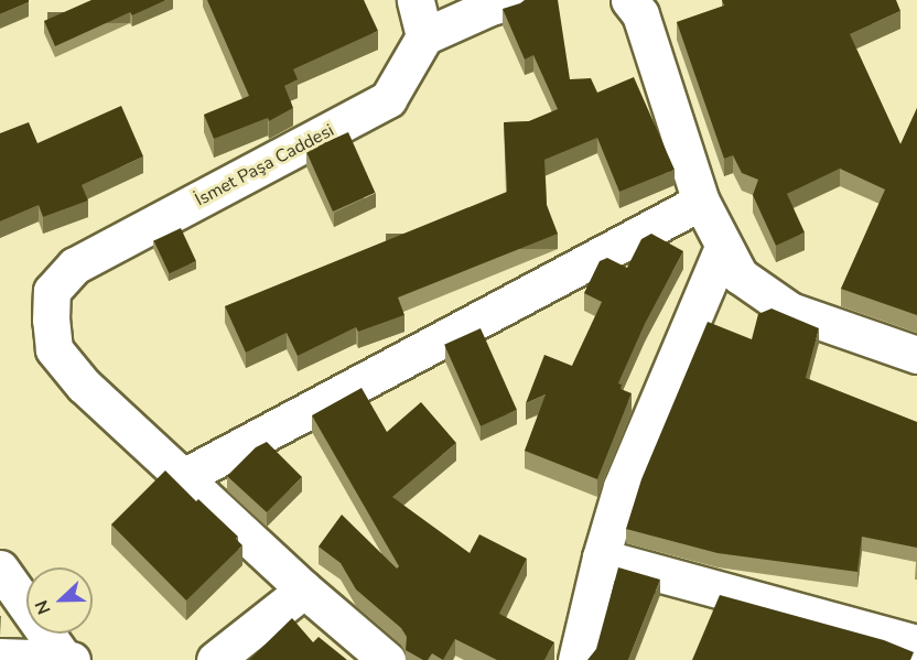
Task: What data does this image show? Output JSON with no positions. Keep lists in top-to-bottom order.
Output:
{
  "streets": {
    "street": ["İsmet Paşa Caddesi"]
  },
  "north": "left"
}
